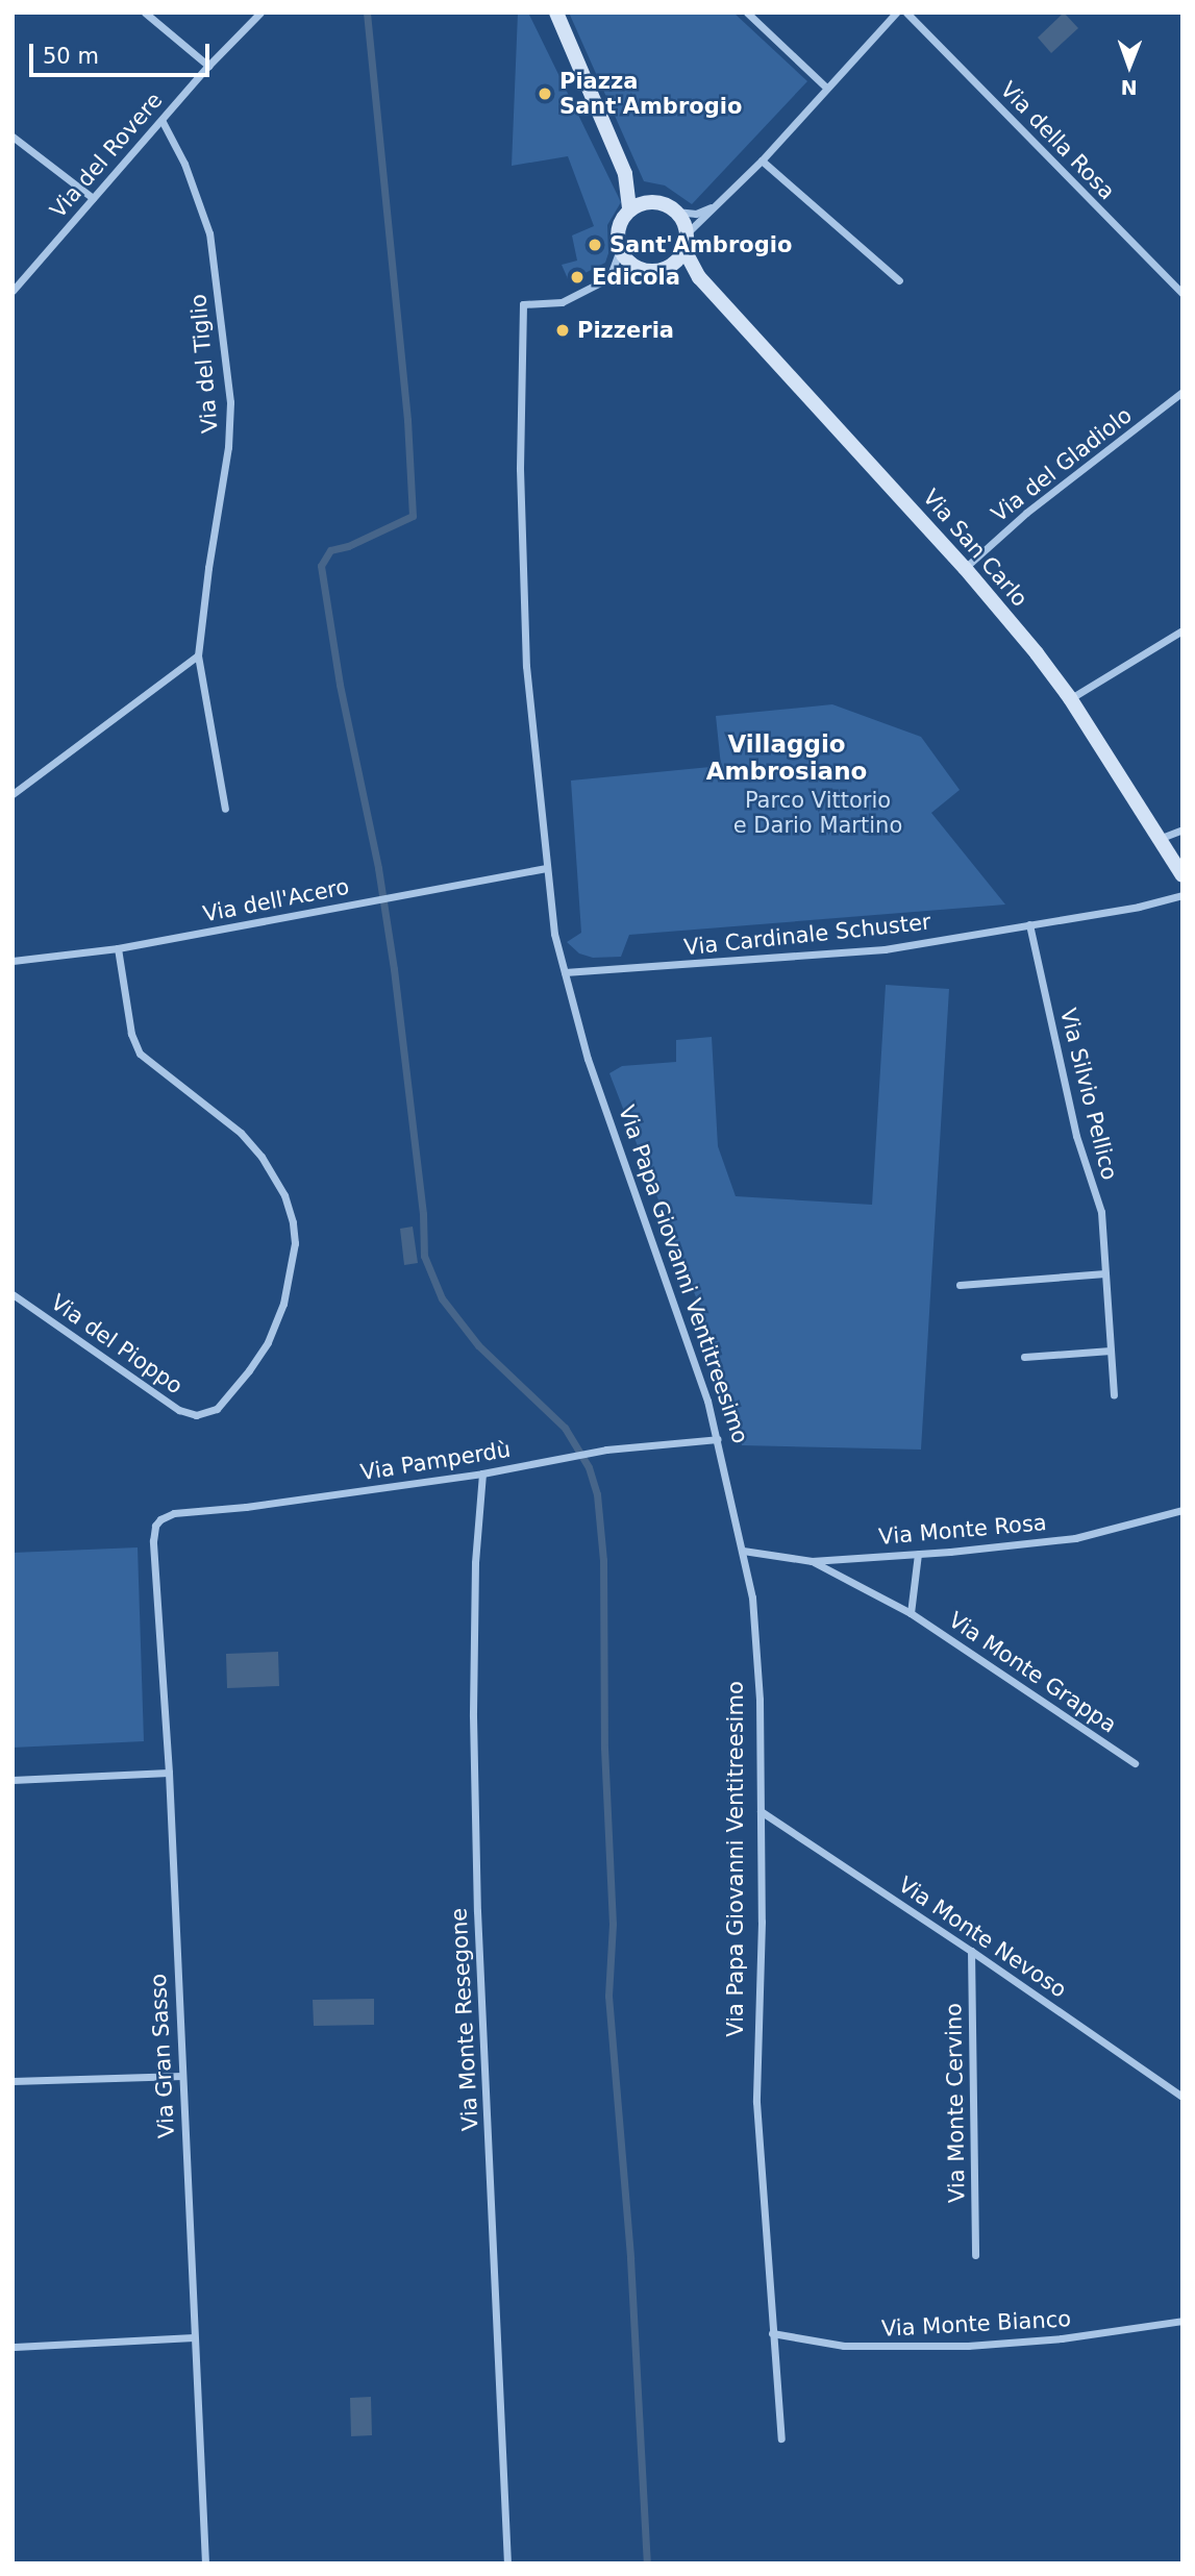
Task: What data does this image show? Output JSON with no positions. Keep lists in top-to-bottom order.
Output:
{
  "streets": {
    "street": [
      "Via della Rosa",
      "Via del Rovere",
      "Via del Tiglio",
      "Via del Gladiolo",
      "Via San Carlo",
      "Via dell'Acero",
      "Via Cardinale Schuster",
      "Via Silvio Pellico",
      "Via Papa Giovanni Ventitreesimo",
      "Via del Pioppo",
      "Via Pamperdù",
      "Via Monte Rosa",
      "Via Monte Grappa",
      "Via Monte Nevoso",
      "Via Monte Resegone",
      "Via Gran Sasso",
      "Via Monte Cervino",
      "Via Monte Bianco"
    ]
  },
  "crossings": [
    ["Via del Rovere", "Via del Tiglio"],
    ["Via del Gladiolo", "Via San Carlo"],
    ["Via dell'Acero", "Via Papa Giovanni Ventitreesimo"],
    ["Via dell'Acero", "Via del Pioppo"],
    ["Via Cardinale Schuster", "Via Silvio Pellico"],
    ["Via Cardinale Schuster", "Via Papa Giovanni Ventitreesimo"],
    ["Via Papa Giovanni Ventitreesimo", "Via Pamperdù"],
    ["Via Papa Giovanni Ventitreesimo", "Via Monte Rosa"],
    ["Via Papa Giovanni Ventitreesimo", "Via Monte Nevoso"],
    ["Via Papa Giovanni Ventitreesimo", "Via Monte Bianco"],
    ["Via Pamperdù", "Via Monte Resegone"],
    ["Via Pamperdù", "Via Gran Sasso"],
    ["Via Monte Rosa", "Via Monte Grappa"],
    ["Via Monte Nevoso", "Via Monte Cervino"]
  ],
  "districts": ["Villaggio Ambrosiano"],
  "parks": ["Parco Vittorio e Dario Martino"],
  "places": [
    "Piazza Sant'Ambrogio",
    "Sant'Ambrogio",
    "Edicola",
    "Pizzeria"
  ],
  "scale_bar": "50 m",
  "north": "bottom"
}
